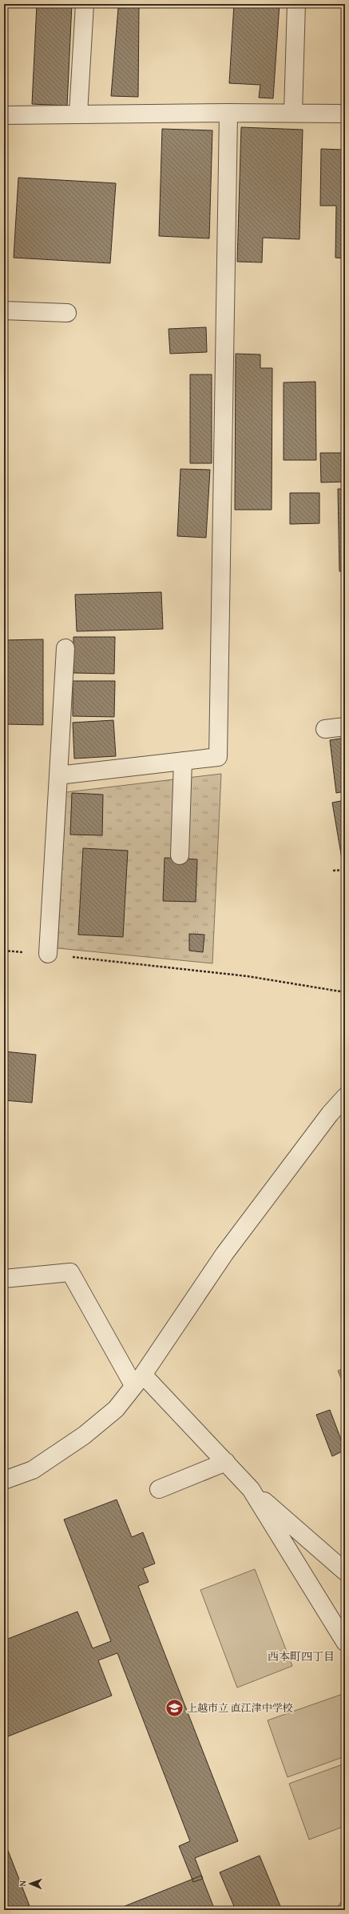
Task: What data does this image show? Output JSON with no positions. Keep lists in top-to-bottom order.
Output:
{
  "districts": ["西本町四丁目"],
  "places": {
    "school or university": ["上越市立 直江津中学校"]
  },
  "north": "left"
}
